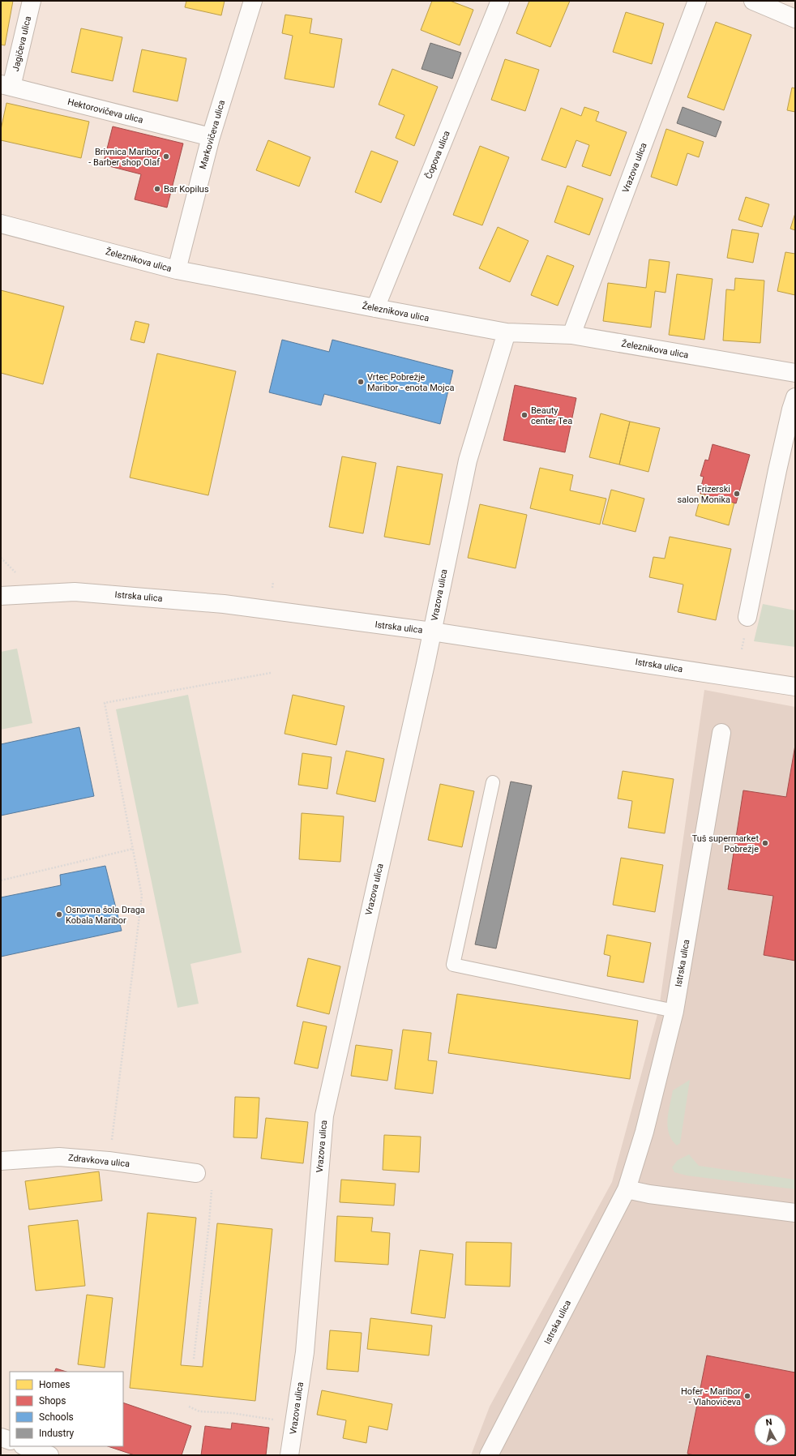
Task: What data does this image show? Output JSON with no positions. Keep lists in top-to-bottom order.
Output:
{
  "streets": {
    "street": [
      "Jagičeva ulica",
      "Hektorovičeva ulica",
      "Markovičeva ulica",
      "Čopova ulica",
      "Vrazova ulica",
      "Železnikova ulica",
      "Istrska ulica",
      "Zdravkova ulica"
    ]
  },
  "crossings": [
    ["Jagičeva ulica", "Hektorovičeva ulica"],
    ["Hektorovičeva ulica", "Markovičeva ulica"],
    ["Markovičeva ulica", "Železnikova ulica"],
    ["Čopova ulica", "Železnikova ulica"],
    ["Vrazova ulica", "Železnikova ulica"],
    ["Vrazova ulica", "Istrska ulica"]
  ],
  "places": [
    "Brivnica Maribor - Barber shop Olaf",
    "Bar Kopilus",
    "Vrtec Pobrežje Maribor - enota Mojca",
    "Beauty center Tea",
    "Frizerski salon Monika",
    "Tuš supermarket Pobrežje",
    "Osnovna šola Draga Kobala Maribor",
    "Hofer - Maribor - Vlahovičeva"
  ],
  "legend": [
    "Homes",
    "Shops",
    "Schools",
    "Industry"
  ],
  "north": "top"
}
